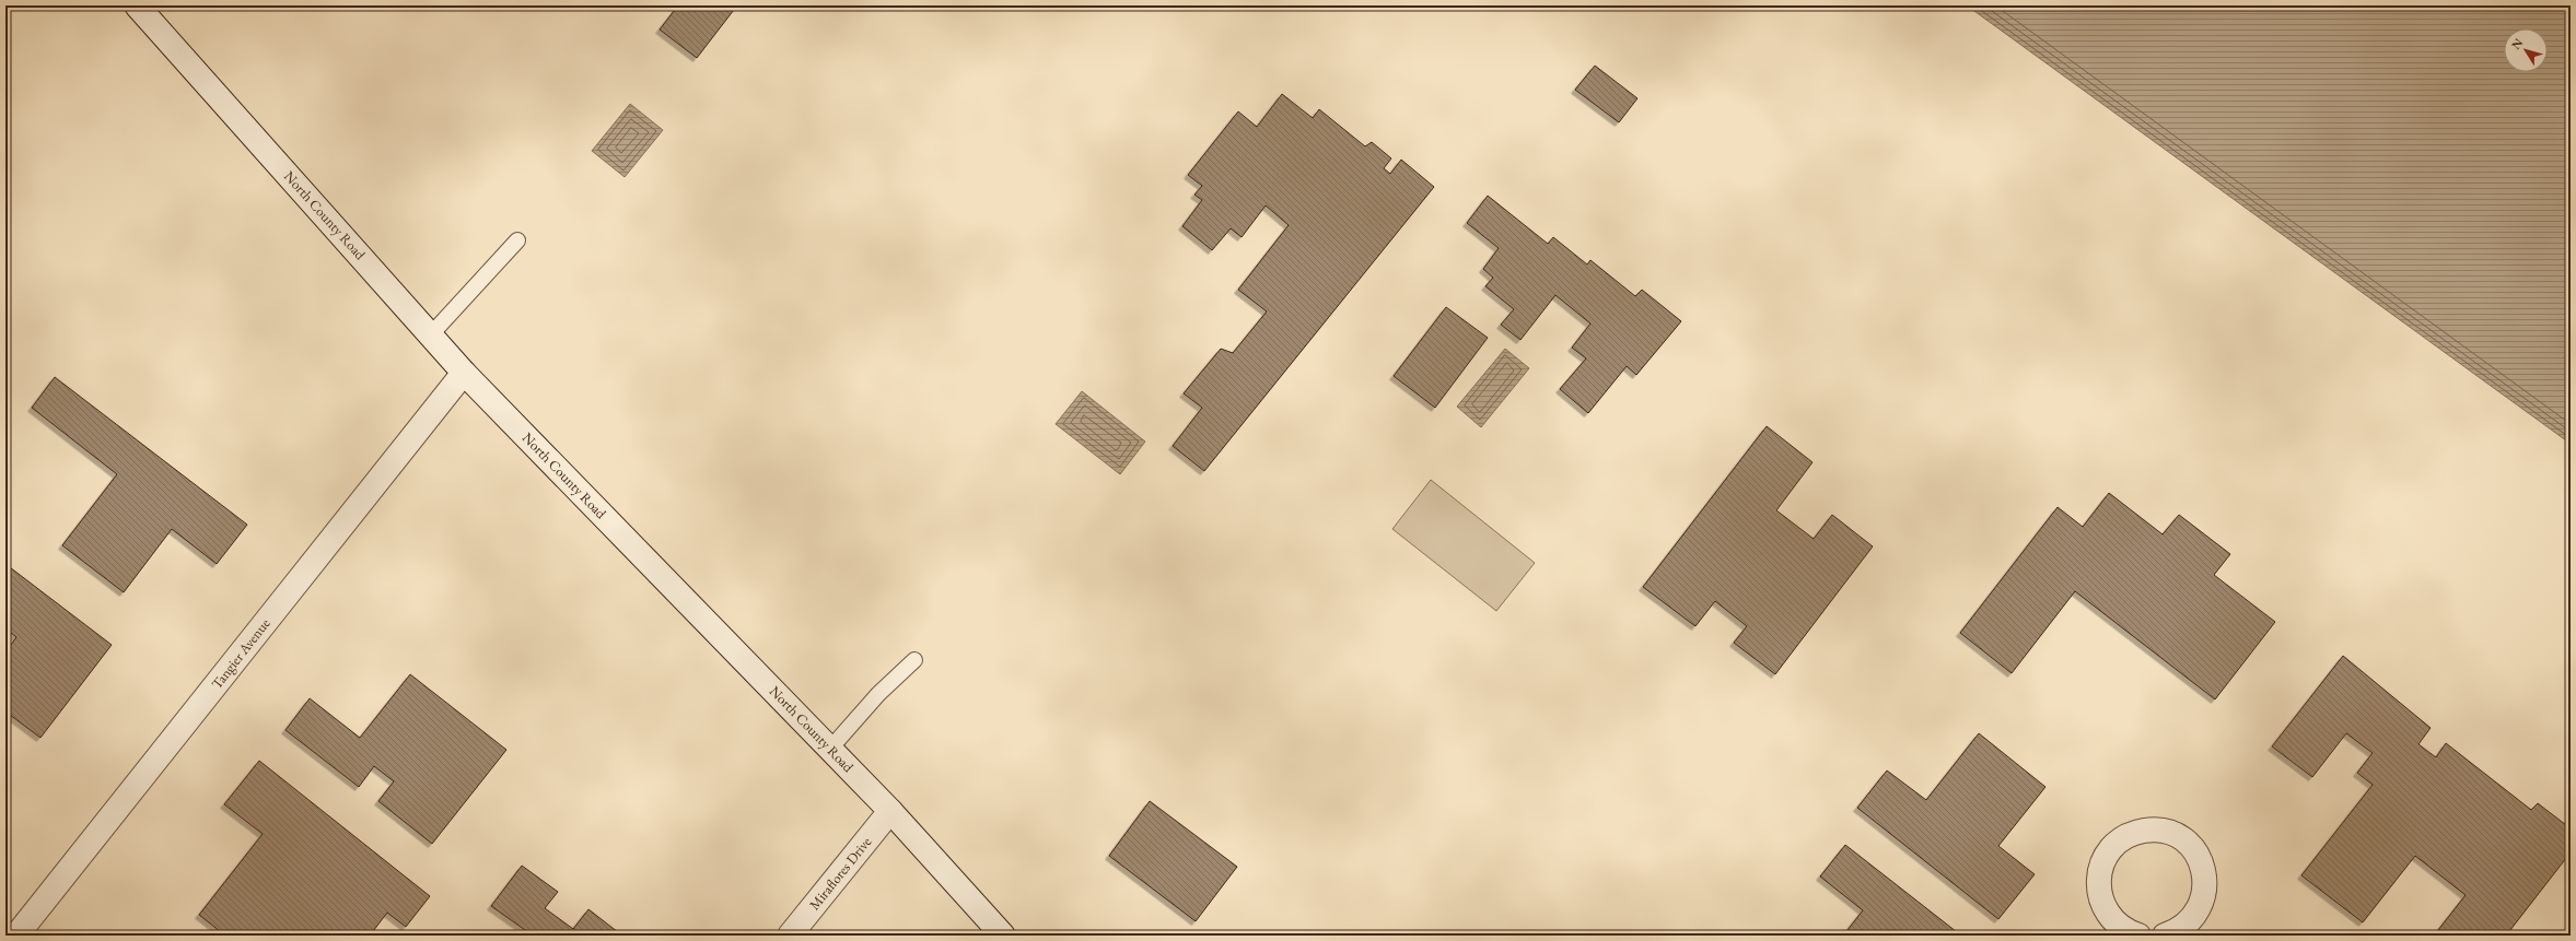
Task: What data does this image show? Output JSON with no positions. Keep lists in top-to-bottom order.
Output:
{
  "streets": {
    "street": ["North County Road", "Tangier Avenue", "Miraflores Drive"]
  },
  "crossings": [
    ["North County Road", "Tangier Avenue"],
    ["North County Road", "Miraflores Drive"]
  ],
  "north": "top left"
}
